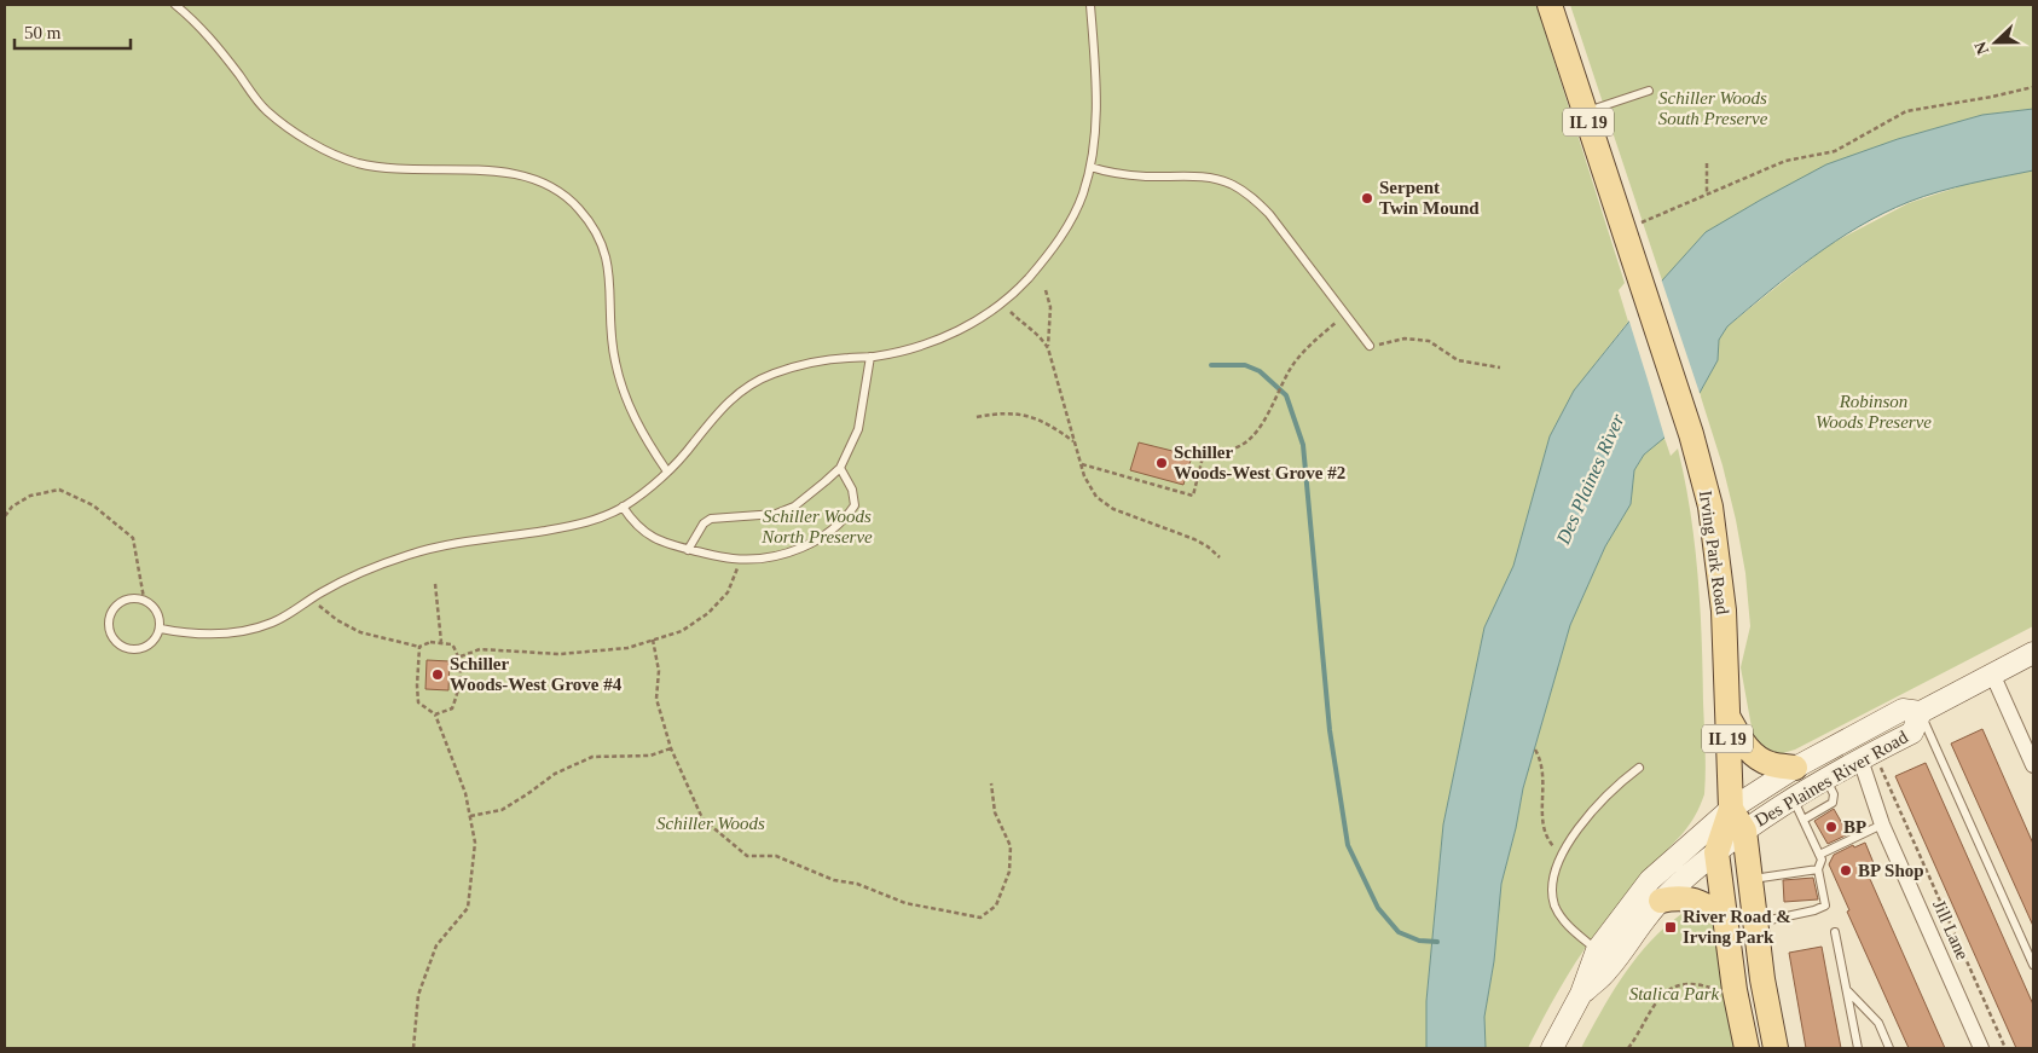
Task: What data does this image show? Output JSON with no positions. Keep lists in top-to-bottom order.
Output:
{
  "streets": {
    "main road": ["IL 19", "Irving Park Road", "Des Plaines River Road"],
    "street": ["Jill Lane"]
  },
  "crossings": [
    ["IL 19", "Irving Park Road"],
    ["Irving Park Road", "Des Plaines River Road"],
    ["Des Plaines River Road", "Jill Lane"]
  ],
  "water": ["Des Plaines River"],
  "parks": [
    "Schiller Woods South Preserve",
    "Robinson Woods Preserve",
    "Schiller Woods North Preserve",
    "Schiller Woods",
    "Stalica Park"
  ],
  "places": {
    "other": [
      "Serpent Twin Mound",
      "Schiller Woods-West Grove #2",
      "Schiller Woods-West Grove #4",
      "BP",
      "BP Shop"
    ],
    "transit": ["River Road & Irving Park"]
  },
  "scale_bar": "50 m",
  "north": "left"
}
